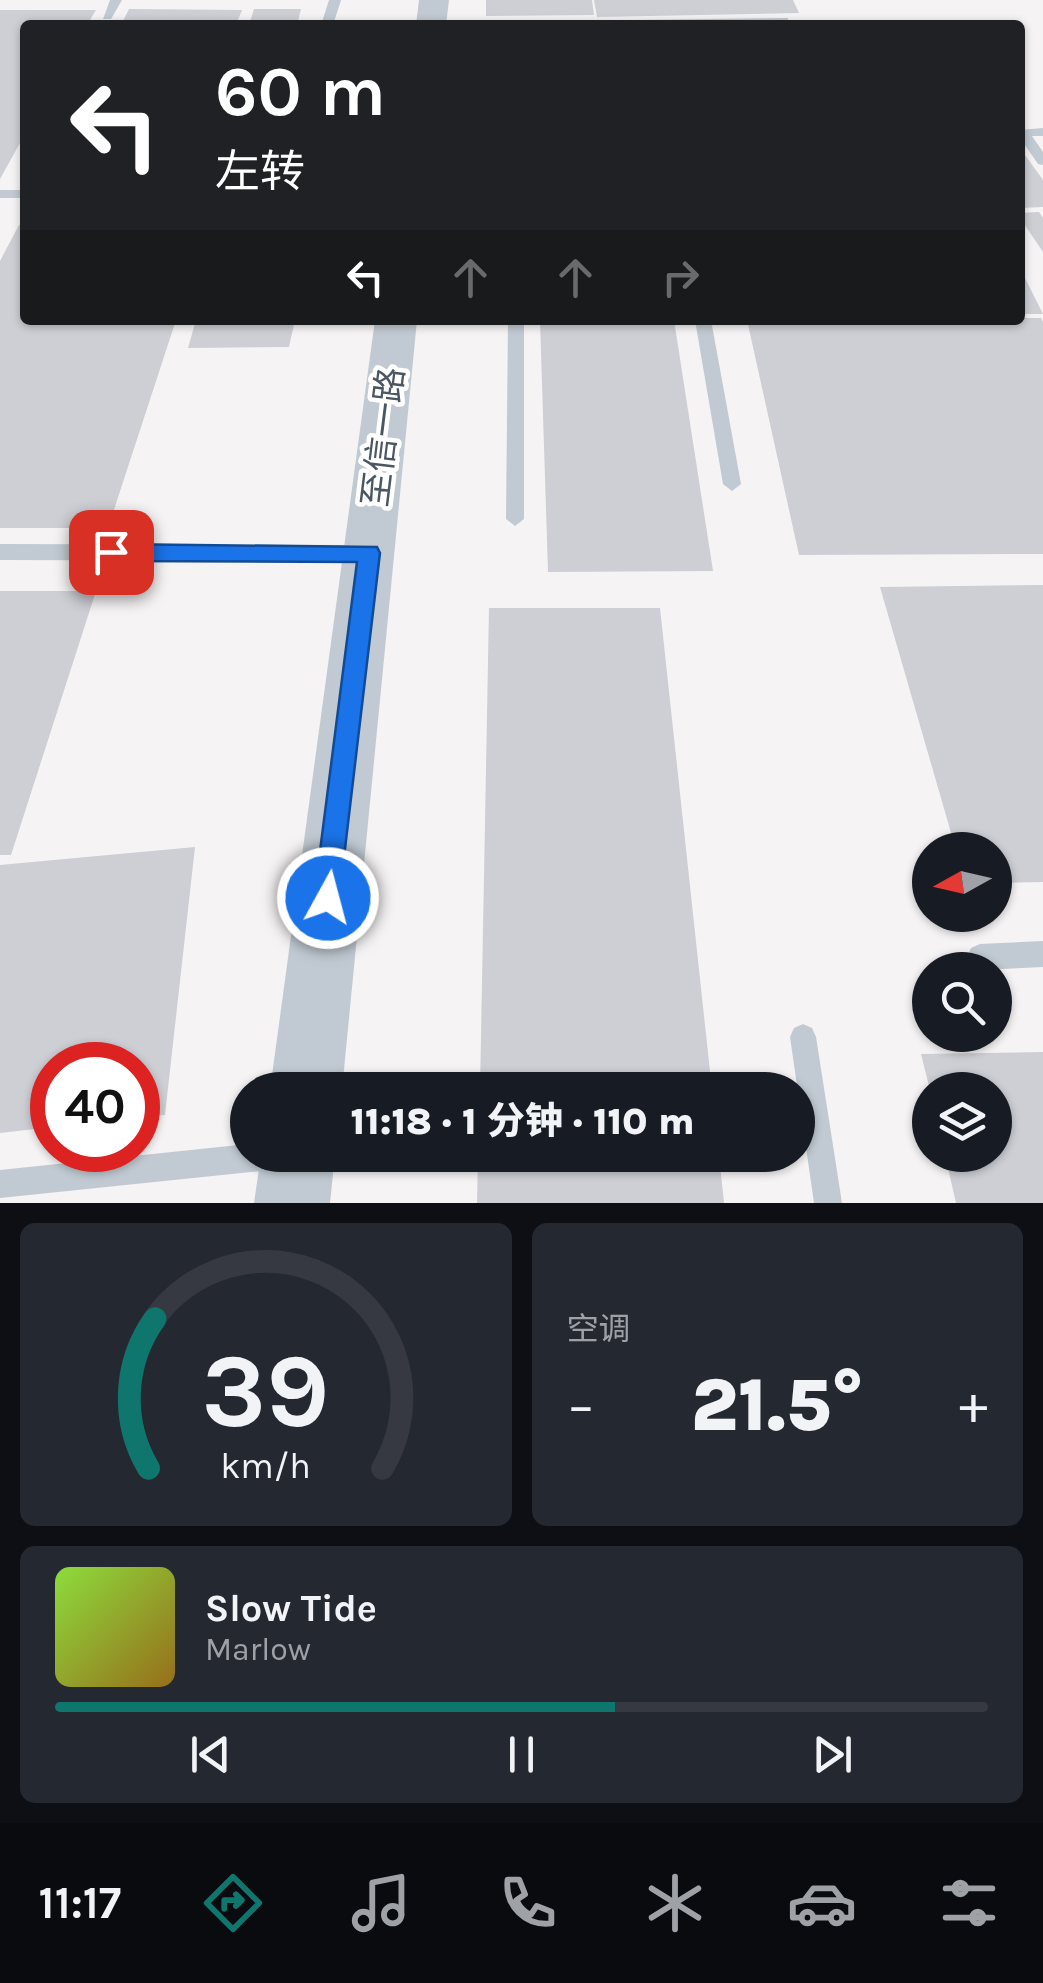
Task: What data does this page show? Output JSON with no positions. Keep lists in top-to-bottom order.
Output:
{
  "streets": {
    "street": ["至信一路"]
  },
  "north": "left",
  "page": {
    "turn": ["60 m", "左转"],
    "limit": "40",
    "trip": "11:18 · 1 分钟 · 110 m",
    "tile": "空调",
    "heat": ["−", "21.5°", "+"],
    "song": ["Slow Tide", "Marlow"],
    "tabs": "11:17",
    "gauge": ["39", "km/h"]
  }
}
